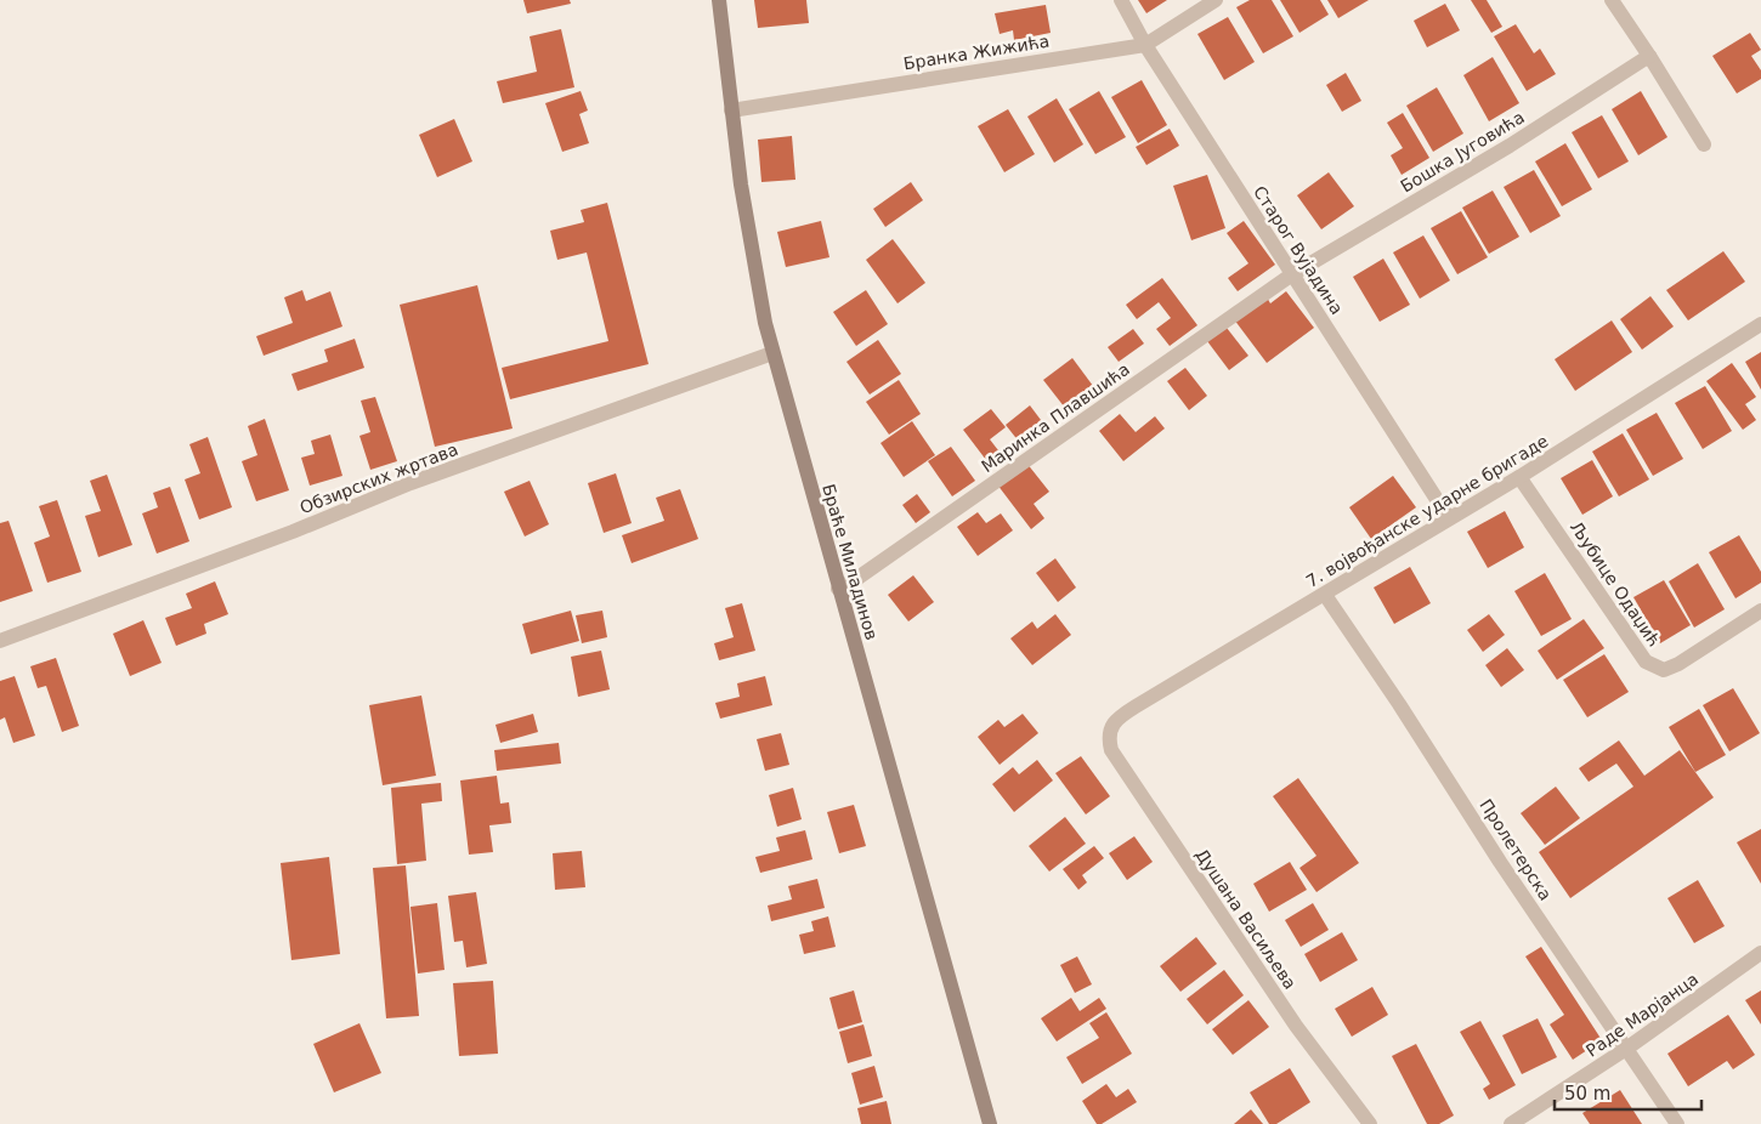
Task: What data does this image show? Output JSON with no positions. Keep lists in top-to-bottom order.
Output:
{
  "streets": {
    "main road": ["Браће Миладинов"],
    "street": [
      "Бранка Жижића",
      "Бошка Југовића",
      "Старог Вујадина",
      "Маринка Плавшића",
      "Обзирских жртава",
      "7. војвођанске ударне бригаде",
      "Љубице Одаџић",
      "Пролетерска",
      "Душана Васиљева",
      "Раде Марјанца"
    ]
  },
  "crossings": [
    ["Бранка Жижића", "Старог Вујадина"],
    ["Бранка Жижића", "Браће Миладинов"],
    ["Бошка Југовића", "Старог Вујадина"],
    ["Бошка Југовића", "Маринка Плавшића"],
    ["Старог Вујадина", "Маринка Плавшића"],
    ["Старог Вујадина", "7. војвођанске ударне бригаде"],
    ["Маринка Плавшића", "Браће Миладинов"],
    ["Обзирских жртава", "Браће Миладинов"],
    ["7. војвођанске ударне бригаде", "Љубице Одаџић"],
    ["7. војвођанске ударне бригаде", "Пролетерска"],
    ["7. војвођанске ударне бригаде", "Душана Васиљева"],
    ["Пролетерска", "Раде Марјанца"]
  ],
  "scale_bar": "50 m"
}
